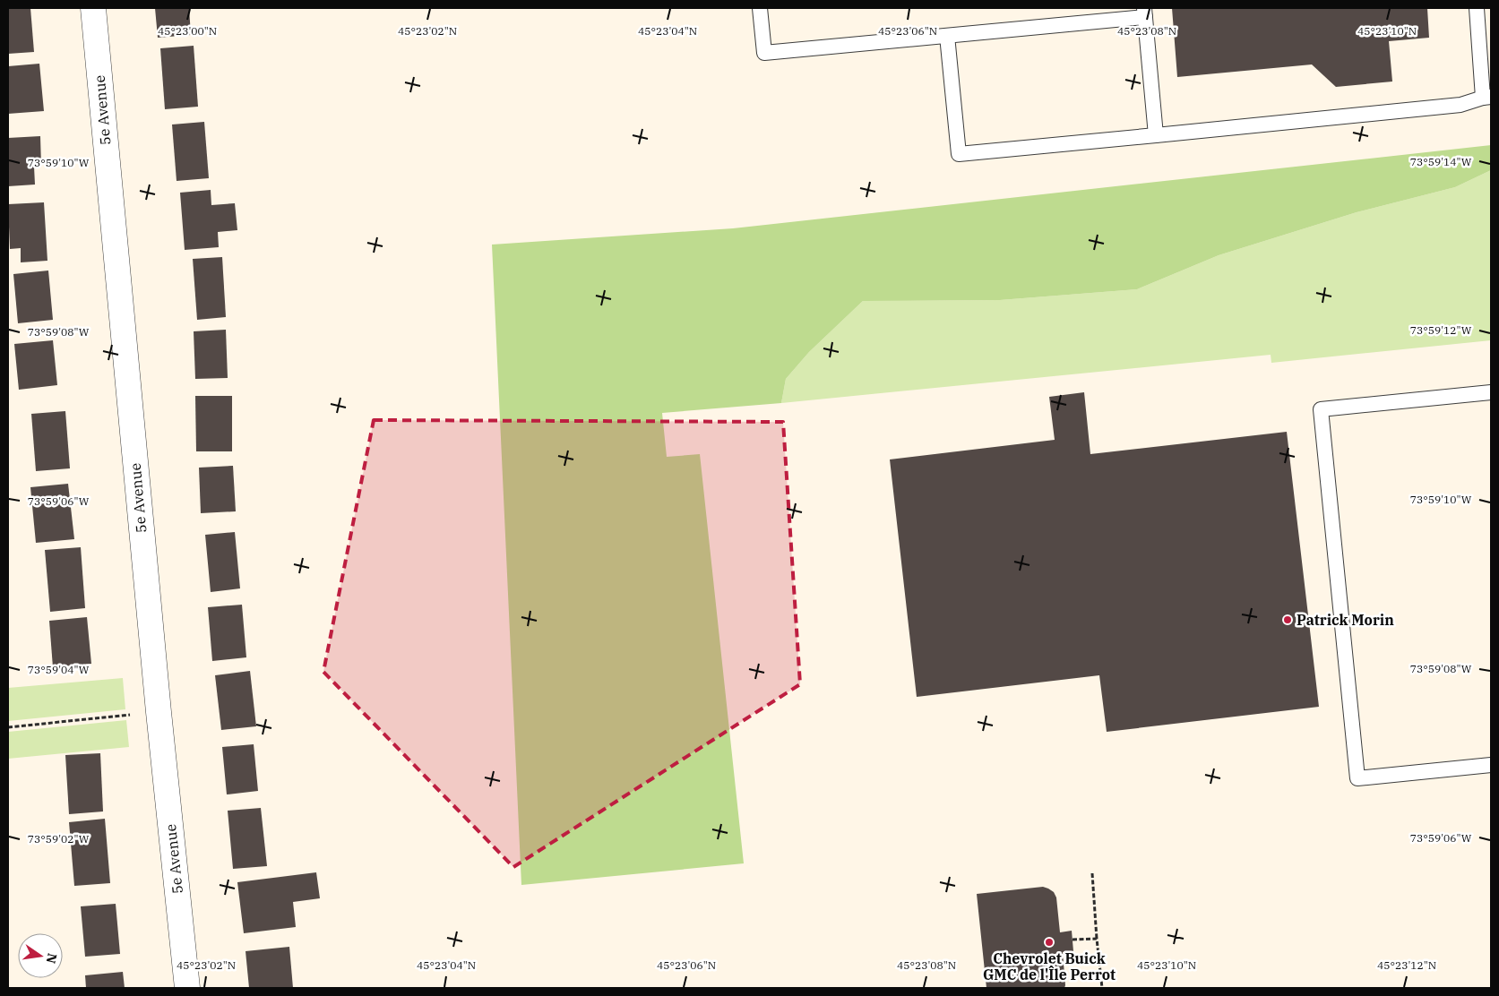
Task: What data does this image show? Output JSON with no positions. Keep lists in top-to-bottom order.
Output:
{
  "streets": {
    "street": ["5e Avenue"]
  },
  "places": ["Patrick Morin", "Chevrolet Buick GMC de l'Île Perrot"],
  "north": "right",
  "coordinates": [
    "45°23'00\"N",
    "45°23'02\"N",
    "45°23'04\"N",
    "45°23'06\"N",
    "45°23'08\"N",
    "45°23'10\"N",
    "73°59'14\"W",
    "73°59'10\"W",
    "73°59'12\"W",
    "73°59'08\"W",
    "73°59'06\"W",
    "73°59'04\"W",
    "73°59'02\"W",
    "45°23'12\"N"
  ]
}
